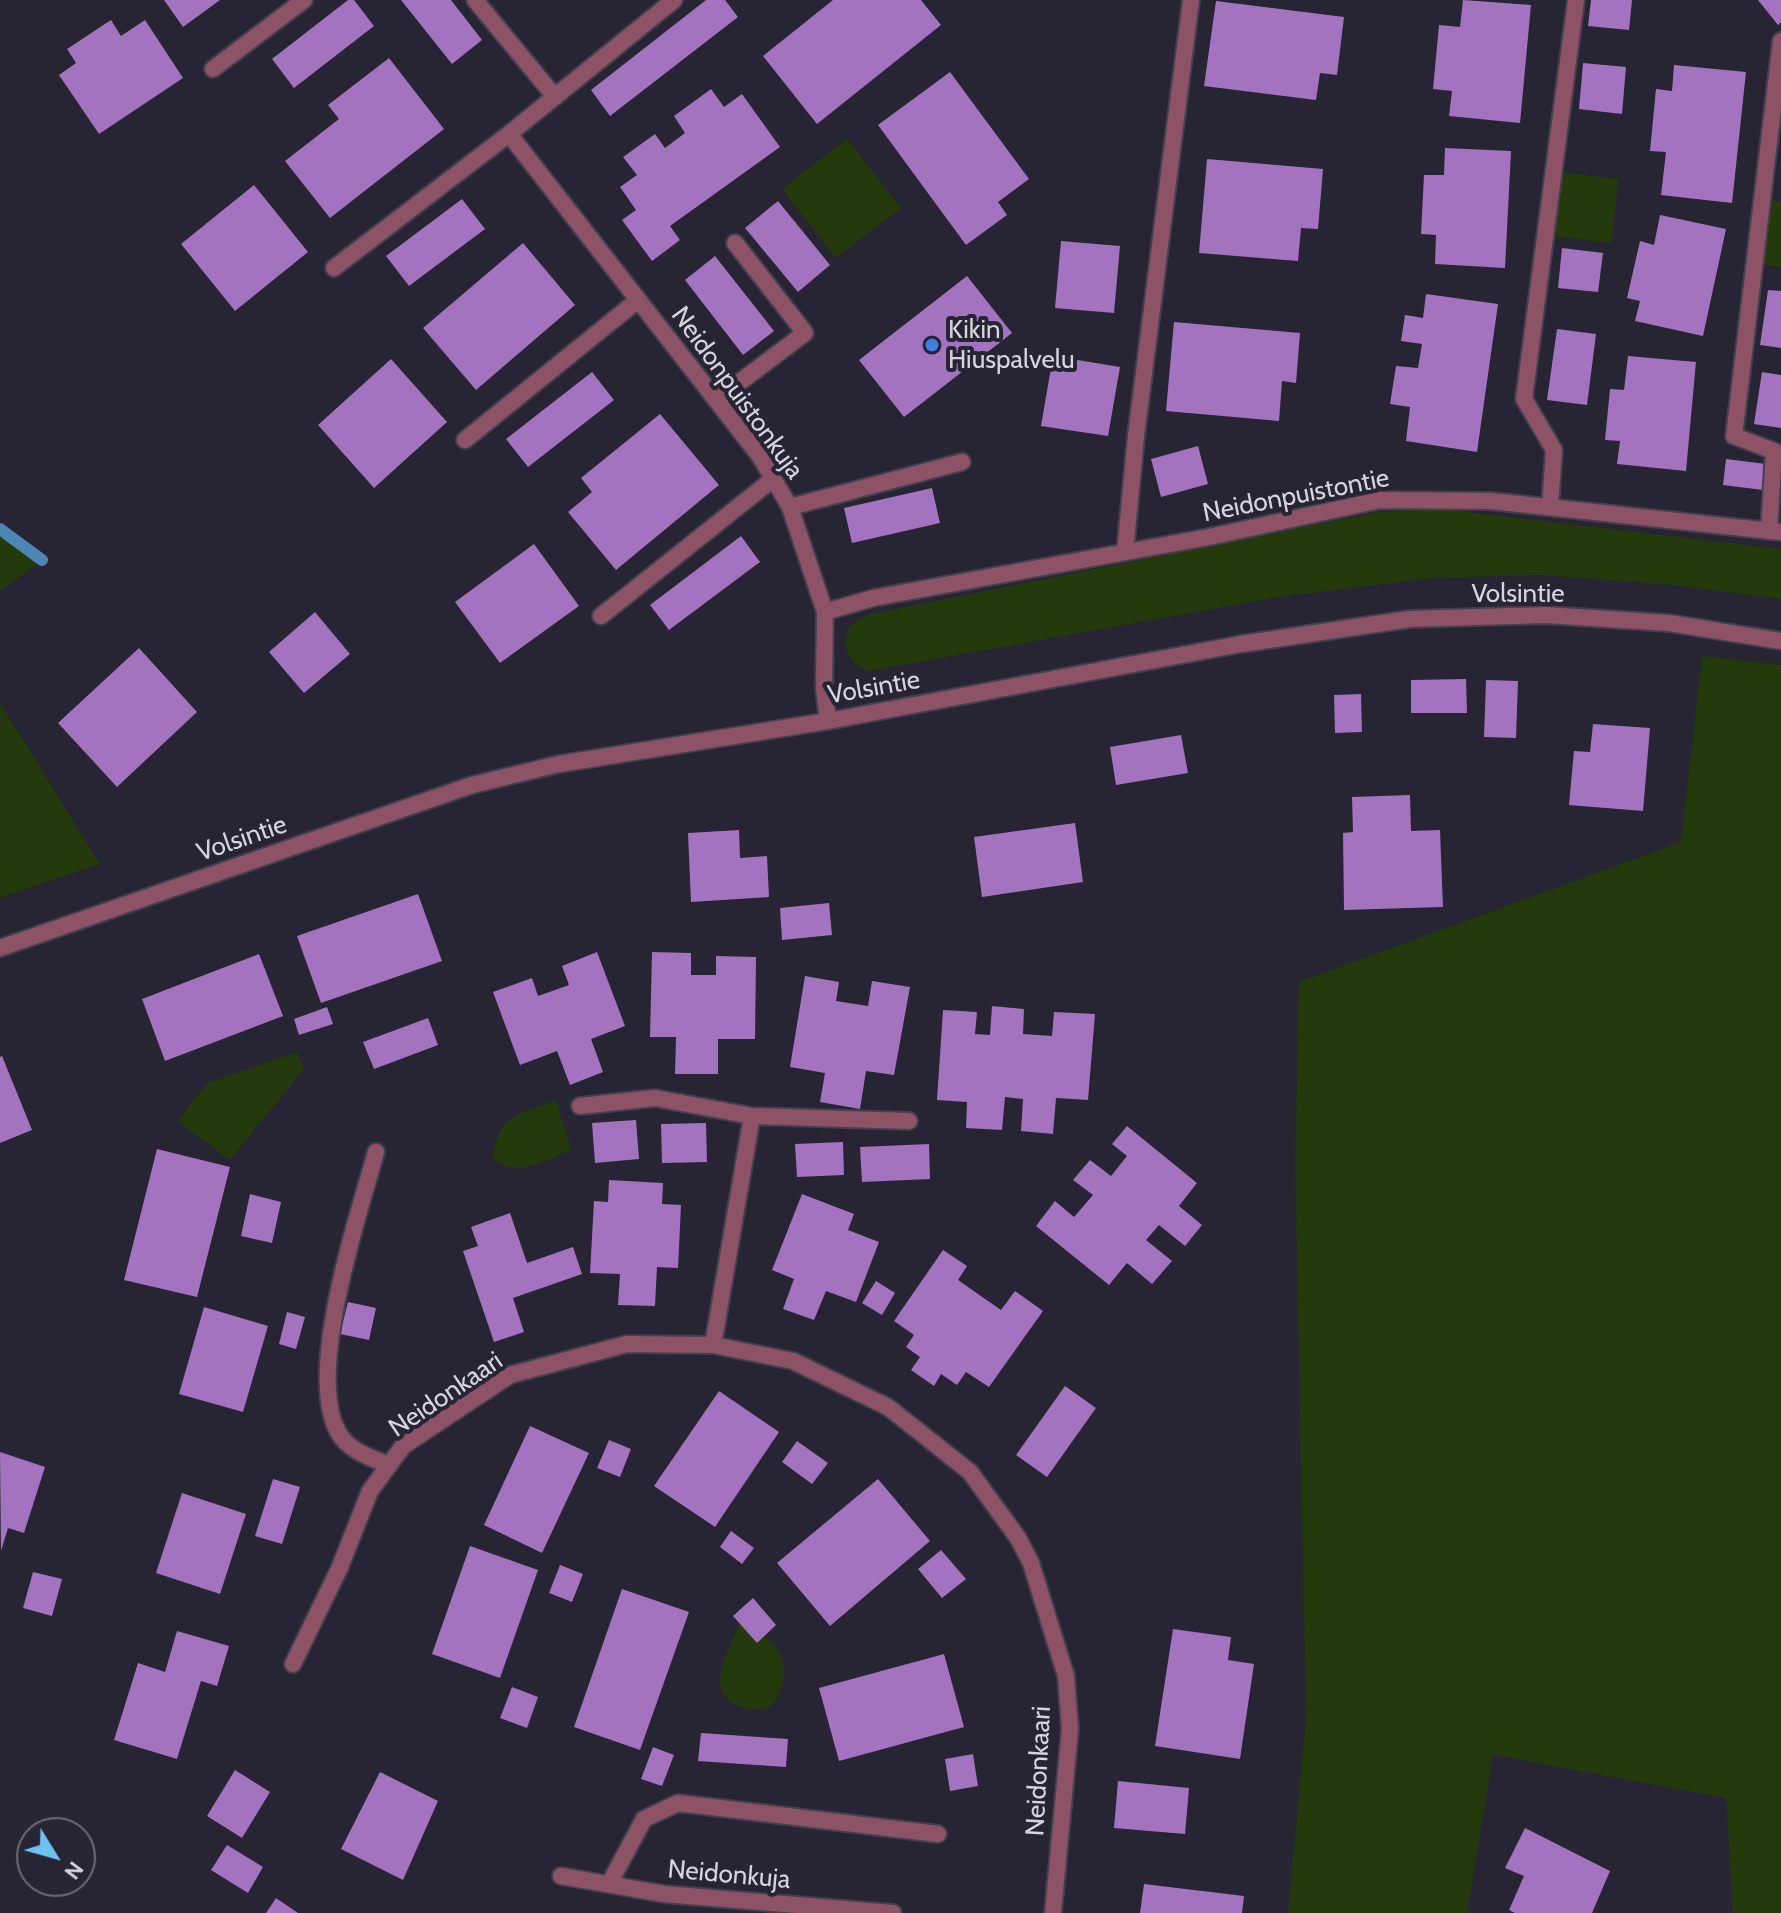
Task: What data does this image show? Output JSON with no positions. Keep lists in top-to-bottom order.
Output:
{
  "streets": {
    "street": [
      "Neidonpuistonkuja",
      "Neidonpuistontie",
      "Volsintie",
      "Neidonkaari",
      "Neidonkuja"
    ]
  },
  "crossings": [
    ["Neidonpuistonkuja", "Neidonpuistontie"],
    ["Neidonpuistonkuja", "Volsintie"]
  ],
  "places": ["Kikin Hiuspalvelu"],
  "north": "bottom right"
}
